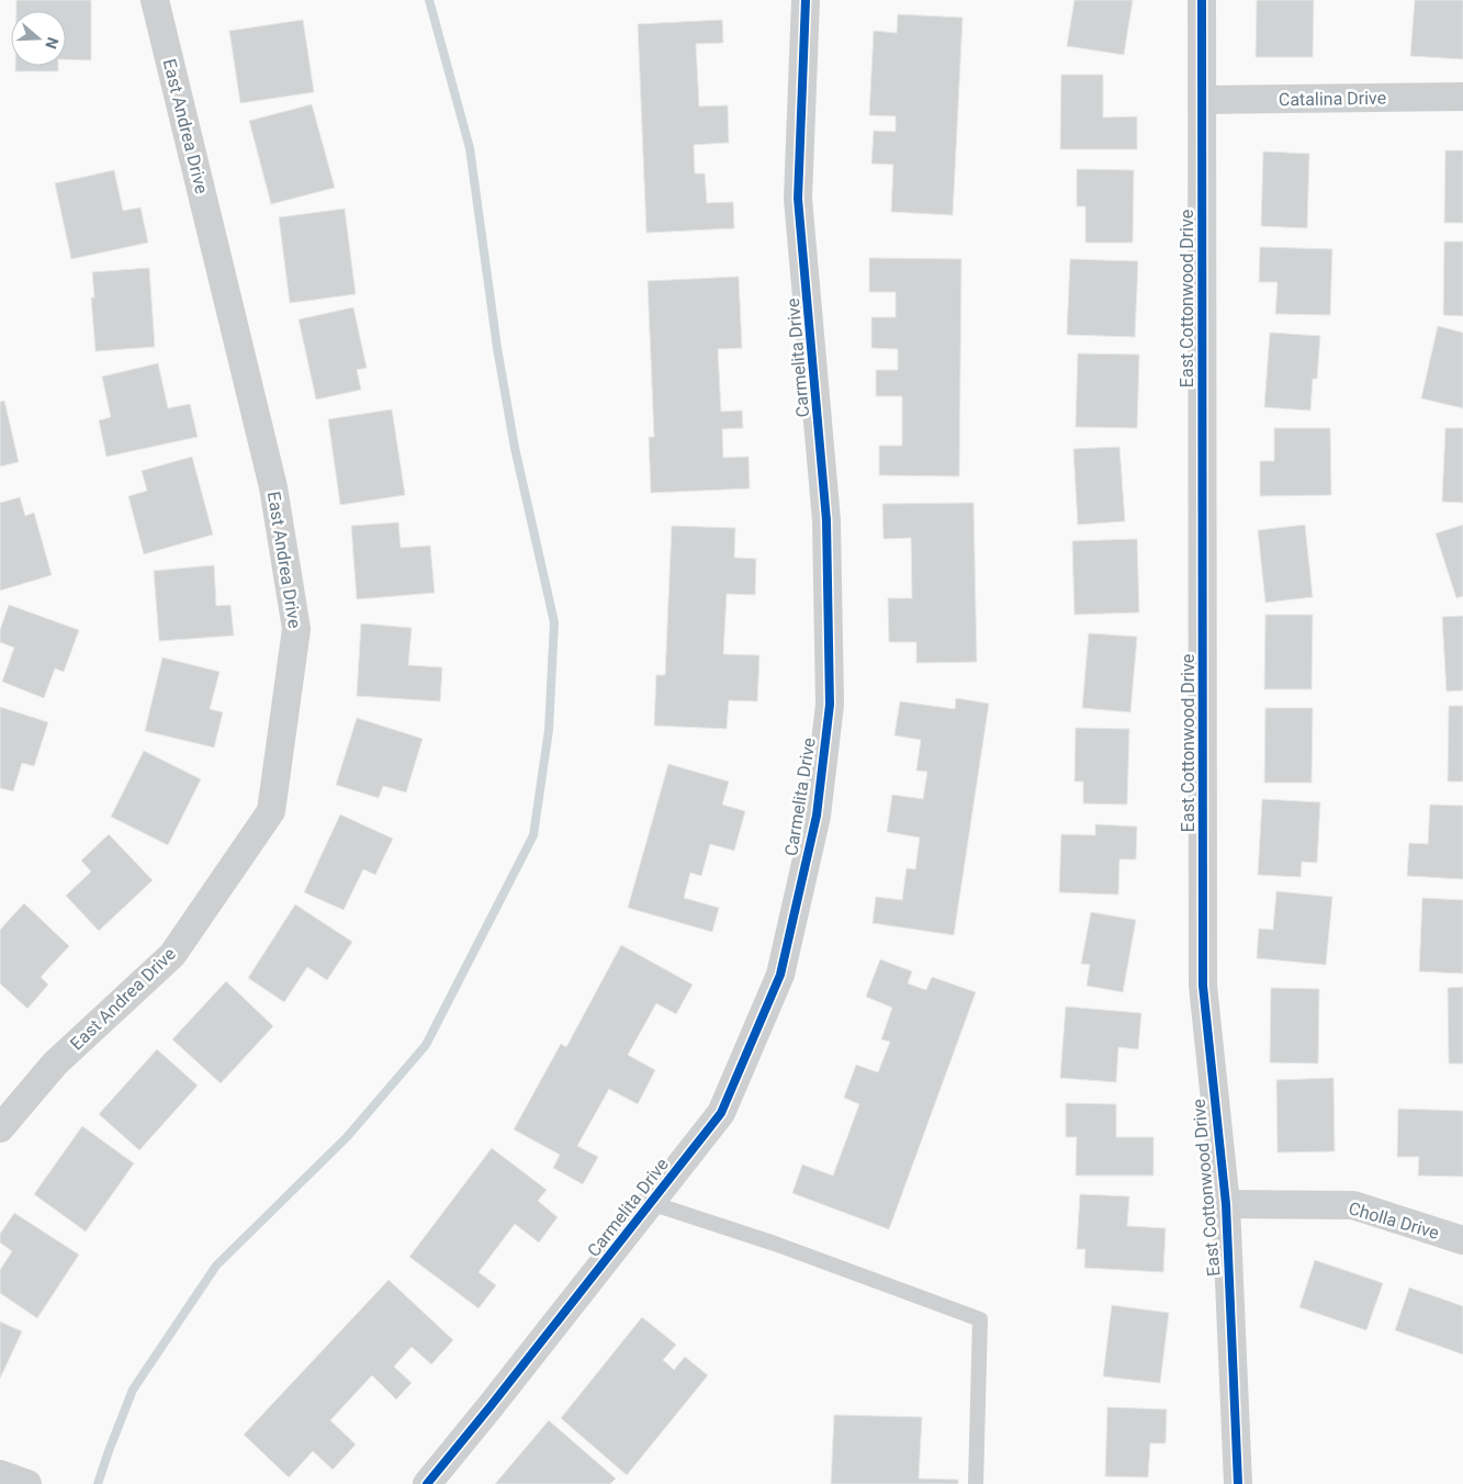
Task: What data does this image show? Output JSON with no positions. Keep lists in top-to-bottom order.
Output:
{
  "streets": {
    "street": [
      "Catalina Drive",
      "East Andrea Drive",
      "East Cottonwood Drive",
      "Carmelita Drive",
      "Cholla Drive"
    ]
  },
  "crossings": [
    ["Catalina Drive", "East Cottonwood Drive"],
    ["East Cottonwood Drive", "Cholla Drive"]
  ],
  "north": "right"
}
